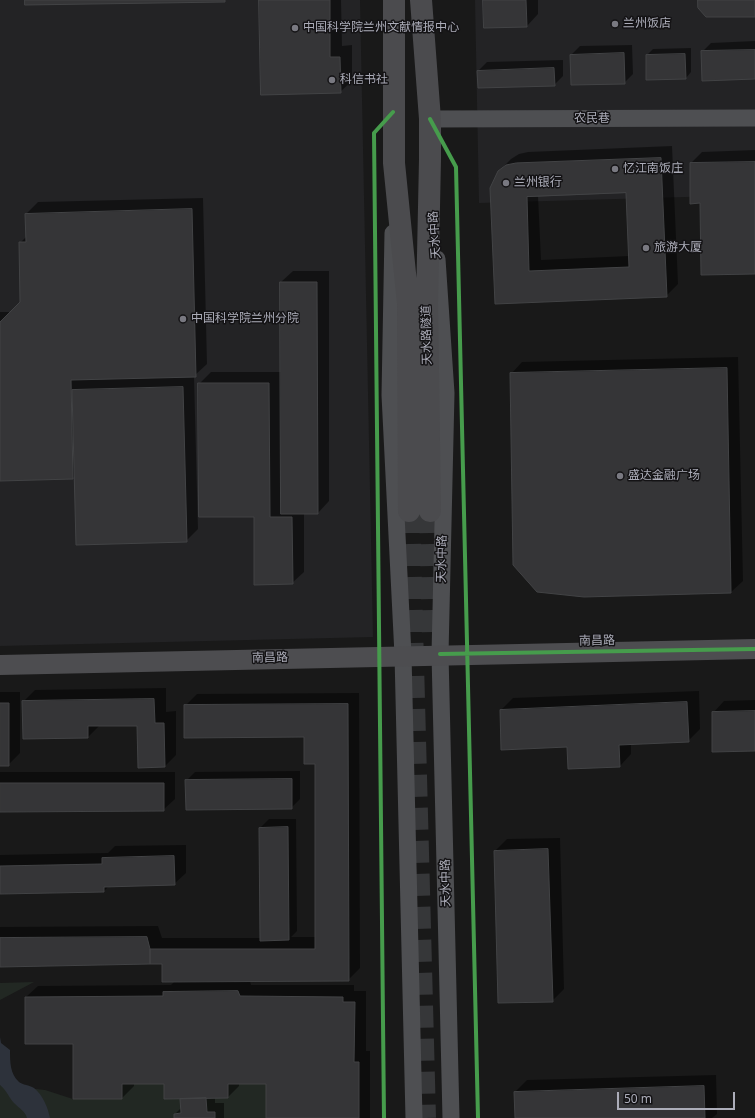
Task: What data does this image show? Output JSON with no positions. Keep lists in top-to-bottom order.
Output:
{
  "streets": {
    "main road": ["天水中路", "天水路隧道", "南昌路"],
    "street": ["农民巷"]
  },
  "crossings": [
    ["农民巷", "天水中路"],
    ["天水中路", "天水路隧道"],
    ["天水中路", "南昌路"]
  ],
  "places": [
    "兰州饭店",
    "中国科学院兰州文献情报中心",
    "科信书社",
    "忆江南饭庄",
    "兰州银行",
    "旅游大厦",
    "中国科学院兰州分院",
    "盛达金融广场"
  ],
  "scale_bar": "50 m"
}
